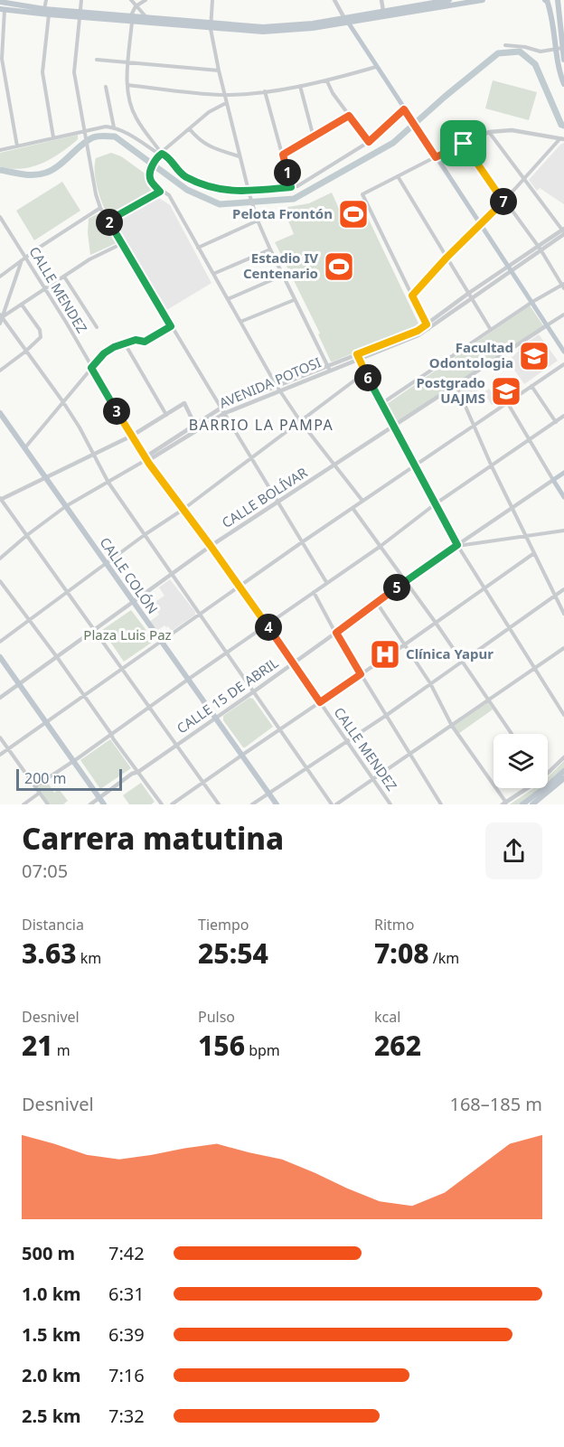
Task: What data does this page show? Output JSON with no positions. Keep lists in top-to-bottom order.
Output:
{
  "streets": {
    "main road": ["CALLE COLÓN"],
    "street": [
      "CALLE MENDEZ",
      "AVENIDA POTOSI",
      "CALLE BOLÍVAR",
      "CALLE 15 DE ABRIL"
    ]
  },
  "crossings": [
    ["CALLE MENDEZ", "AVENIDA POTOSI"],
    ["CALLE MENDEZ", "CALLE BOLÍVAR"],
    ["CALLE MENDEZ", "CALLE 15 DE ABRIL"],
    ["CALLE BOLÍVAR", "CALLE COLÓN"],
    ["CALLE COLÓN", "CALLE 15 DE ABRIL"]
  ],
  "districts": ["BARRIO LA PAMPA"],
  "parks": ["Plaza Luis Paz"],
  "places": {
    "sports": ["Pelota Frontón", "Estadio IV Centenario"],
    "school or university": ["Facultad Odontologia", "Postgrado UAJMS"],
    "hospital": ["Clínica Yapur"]
  },
  "scale_bar": "200 m",
  "page": {
    "pins": [
      "1",
      "7",
      "2",
      "6",
      "3",
      "5",
      "4"
    ],
    "scale": "200 m",
    "heading": ["Carrera matutina", "07:05"],
    "stats": [
      ["Distancia", "3.63 km"],
      ["Tiempo", "25:54"],
      ["Ritmo", "7:08 /km"],
      ["Desnivel", "21 m"],
      ["Pulso", "156 bpm"],
      ["kcal", "262"]
    ],
    "chart": ["Desnivel", "168–185 m"],
    "list": [
      {
        "name": "500 m",
        "note": "7:42"
      },
      {
        "name": "1.0 km",
        "note": "6:31"
      },
      {
        "name": "1.5 km",
        "note": "6:39"
      },
      {
        "name": "2.0 km",
        "note": "7:16"
      },
      {
        "name": "2.5 km",
        "note": "7:32"
      }
    ]
  }
}
